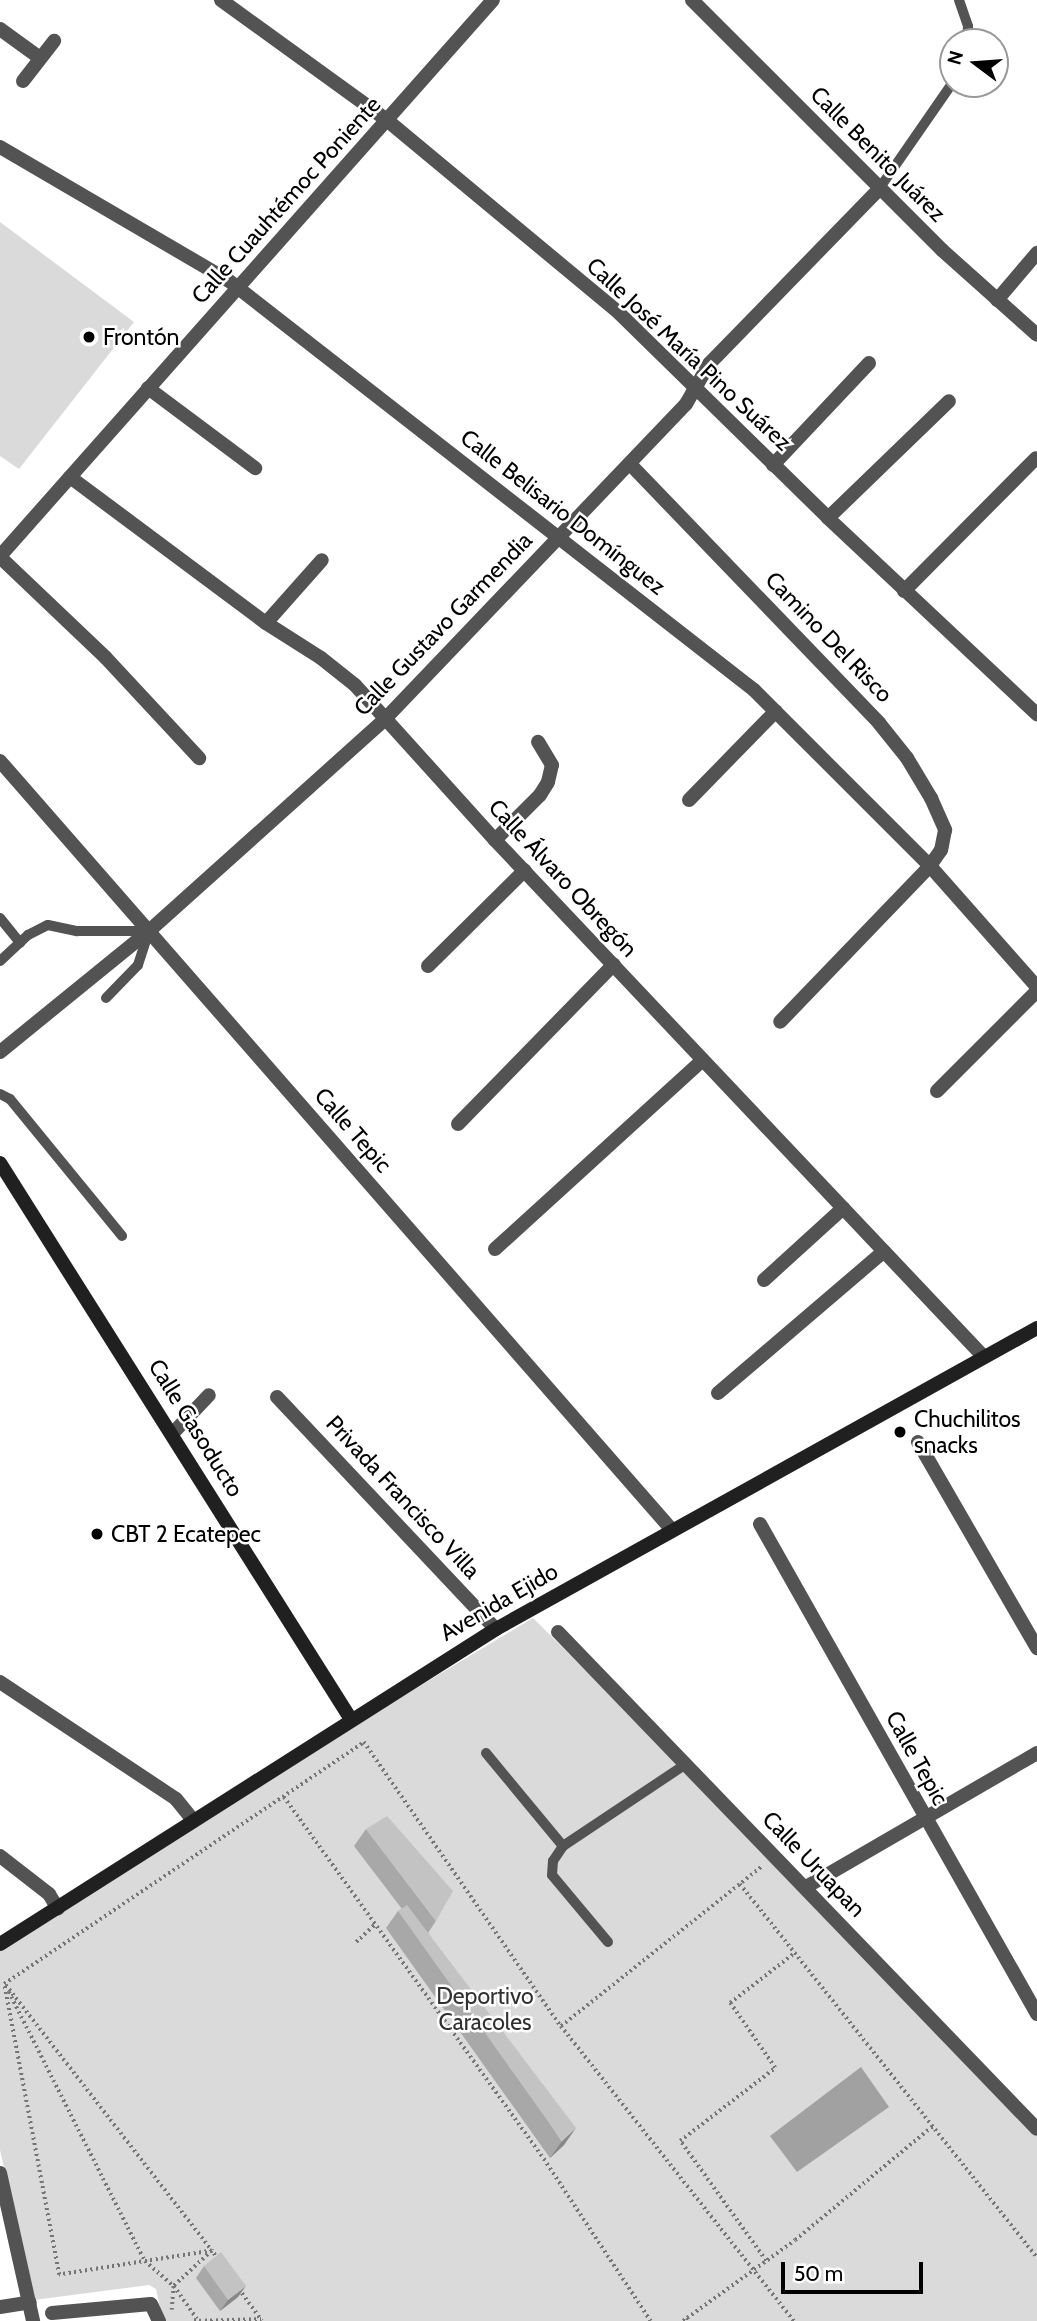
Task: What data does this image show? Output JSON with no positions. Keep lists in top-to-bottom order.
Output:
{
  "streets": {
    "main road": ["Calle Gasoducto", "Avenida Ejido"],
    "street": [
      "Calle Benito Juárez",
      "Calle Cuauhtémoc Poniente",
      "Calle José María Pino Suárez",
      "Calle Belisario Domínguez",
      "Calle Gustavo Garmendia",
      "Camino Del Risco",
      "Calle Álvaro Obregón",
      "Calle Tepic",
      "Privada Francisco Villa",
      "Calle Uruapan"
    ]
  },
  "crossings": [
    ["Calle Benito Juárez", "Calle Gustavo Garmendia"],
    ["Calle Cuauhtémoc Poniente", "Calle José María Pino Suárez"],
    ["Calle Cuauhtémoc Poniente", "Calle Belisario Domínguez"],
    ["Calle Cuauhtémoc Poniente", "Calle Álvaro Obregón"],
    ["Calle José María Pino Suárez", "Calle Gustavo Garmendia"],
    ["Calle Belisario Domínguez", "Calle Gustavo Garmendia"],
    ["Calle Belisario Domínguez", "Camino Del Risco"],
    ["Calle Gustavo Garmendia", "Camino Del Risco"],
    ["Calle Gustavo Garmendia", "Calle Álvaro Obregón"],
    ["Calle Gustavo Garmendia", "Calle Tepic"],
    ["Calle Álvaro Obregón", "Avenida Ejido"],
    ["Calle Tepic", "Avenida Ejido"],
    ["Calle Gasoducto", "Avenida Ejido"],
    ["Privada Francisco Villa", "Avenida Ejido"]
  ],
  "parks": ["Deportivo Caracoles"],
  "places": ["Frontón", "Chuchilitos snacks", "CBT 2 Ecatepec"],
  "scale_bar": "50 m",
  "north": "left"
}
